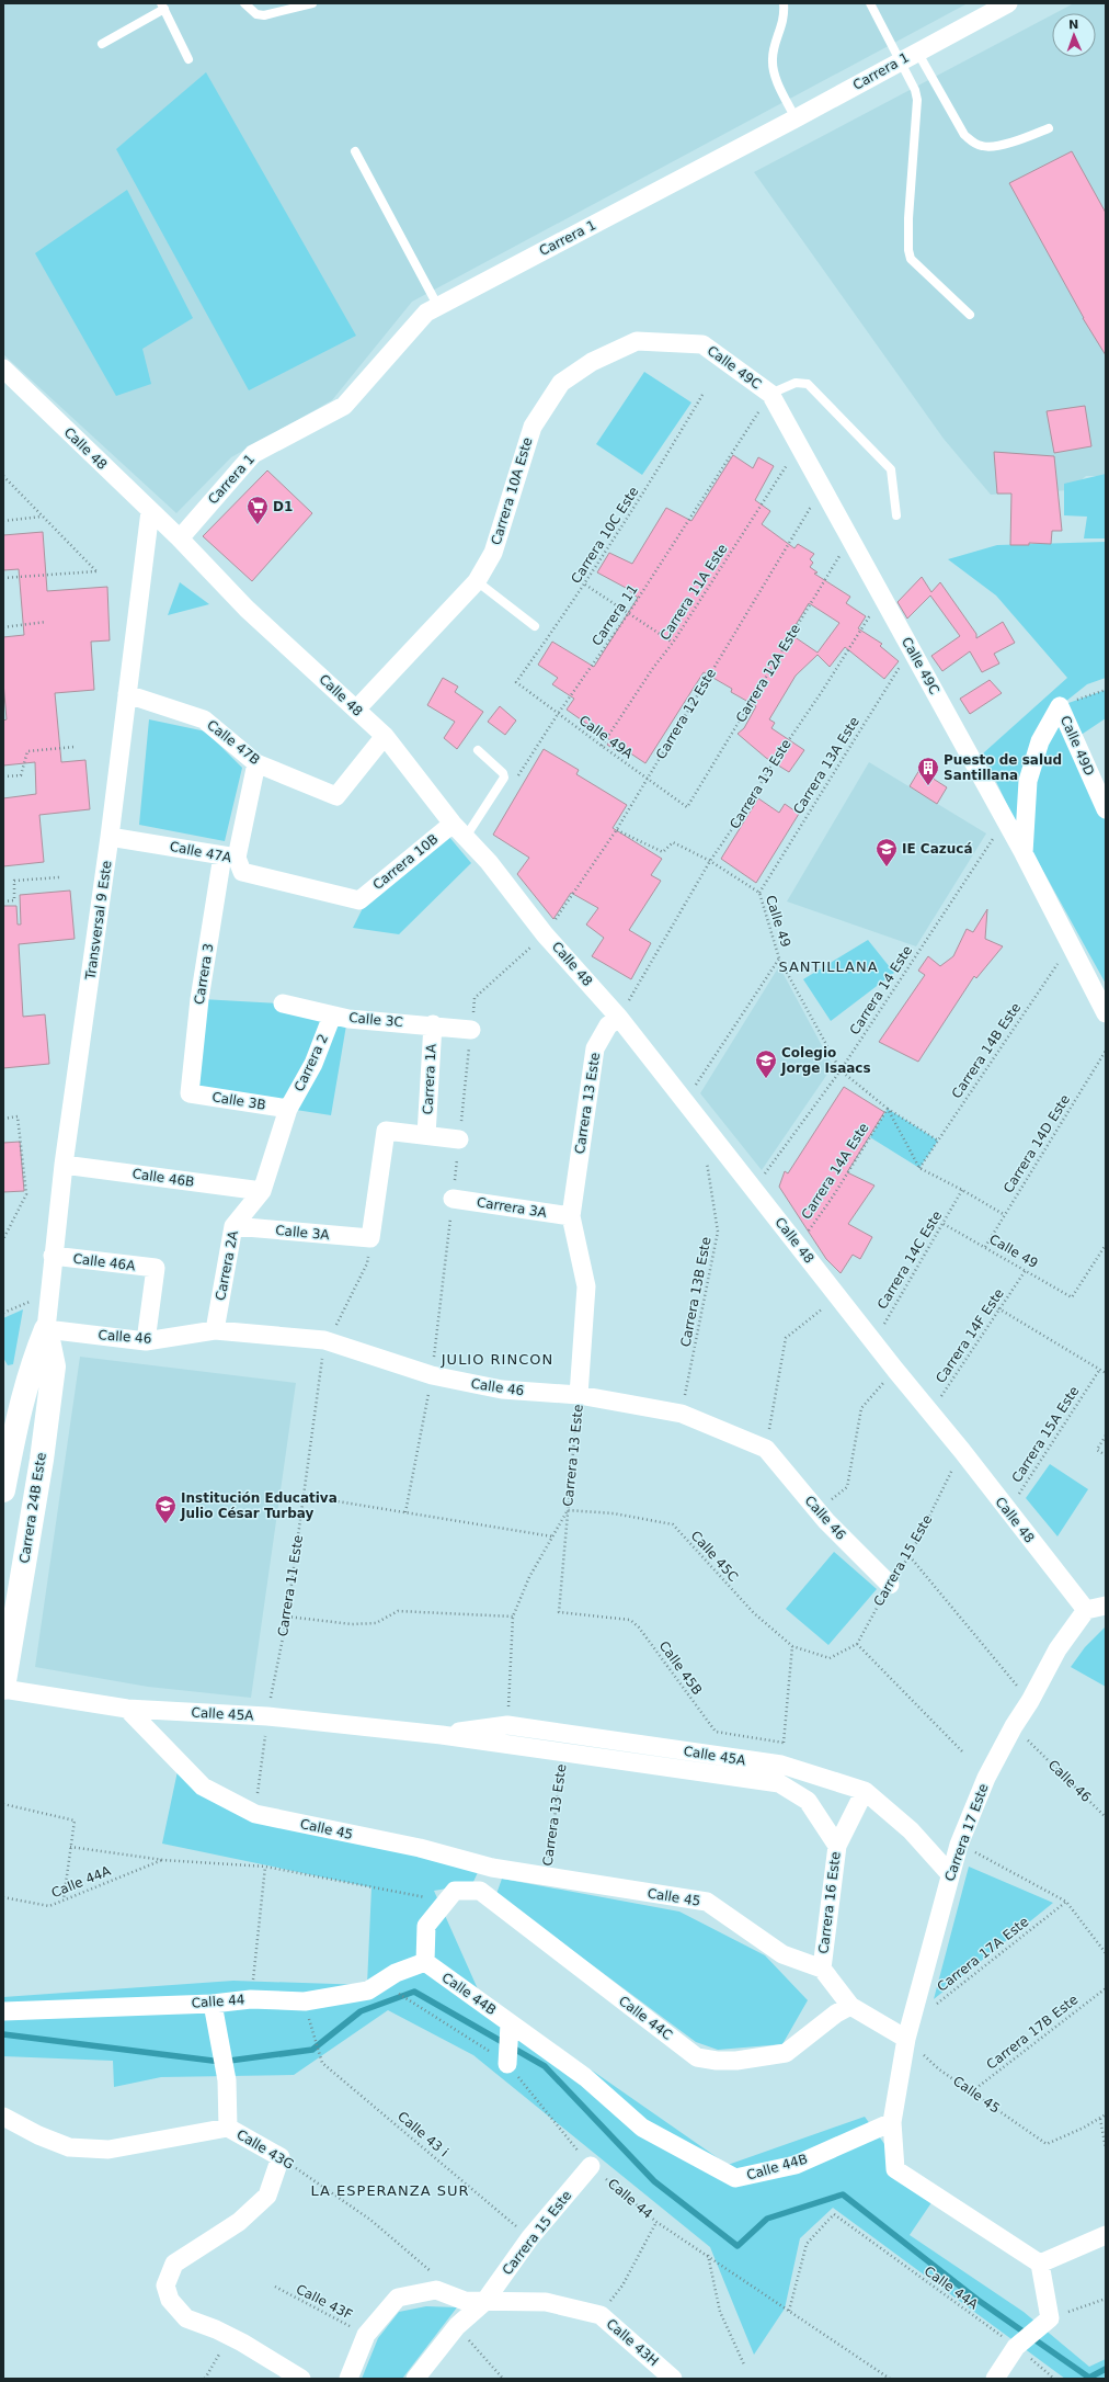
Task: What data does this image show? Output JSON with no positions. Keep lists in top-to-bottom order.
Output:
{
  "streets": {
    "main road": ["Carrera 24B Este"],
    "street": [
      "Carrera 1",
      "Calle 49C",
      "Calle 48",
      "Carrera 10A Este",
      "Calle 47B",
      "Calle 49D",
      "Carrera 13 Este",
      "Calle 47A",
      "Carrera 10B",
      "Transversal 9 Este",
      "Carrera 3",
      "Calle 3C",
      "Carrera 2",
      "Carrera 1A",
      "Calle 3B",
      "Calle 46B",
      "Carrera 3A",
      "Calle 3A",
      "Calle 46A",
      "Carrera 2A",
      "Calle 46",
      "Carrera 15 Este",
      "Calle 45A",
      "Calle 45",
      "Carrera 17 Este",
      "Carrera 16 Este",
      "Calle 44B",
      "Calle 44",
      "Calle 44C",
      "Calle 43G",
      "Calle 43H"
    ],
    "path": [
      "Carrera 10C Este",
      "Carrera 11A Este",
      "Carrera 11",
      "Carrera 12A Este",
      "Carrera 12 Este",
      "Calle 49A",
      "Carrera 13A Este",
      "Calle 49",
      "Carrera 14 Este",
      "Carrera 14B Este",
      "Carrera 14D Este",
      "Carrera 14A Este",
      "Carrera 14C Este",
      "Carrera 13B Este",
      "Carrera 14F Este",
      "Carrera 15A Este",
      "Calle 45C",
      "Carrera 11 Este",
      "Calle 45B",
      "Calle 44A",
      "Carrera 17A Este",
      "Carrera 17B Este",
      "Calle 43 i",
      "Calle 43F"
    ]
  },
  "crossings": [
    ["Carrera 1", "Calle 48"],
    ["Calle 49C", "Carrera 10A Este"],
    ["Calle 49C", "Carrera 11A Este"],
    ["Calle 49C", "Carrera 11"],
    ["Calle 49C", "Carrera 12A Este"],
    ["Calle 49C", "Carrera 12 Este"],
    ["Calle 49C", "Carrera 13A Este"],
    ["Calle 49C", "Carrera 13 Este"],
    ["Calle 49C", "Carrera 14 Este"],
    ["Calle 49C", "Carrera 14B Este"],
    ["Calle 48", "Carrera 10A Este"],
    ["Calle 48", "Carrera 12 Este"],
    ["Calle 48", "Calle 47B"],
    ["Calle 48", "Carrera 13 Este"],
    ["Calle 48", "Carrera 10B"],
    ["Calle 48", "Transversal 9 Este"],
    ["Calle 48", "Carrera 14 Este"],
    ["Calle 48", "Carrera 14A Este"],
    ["Calle 48", "Carrera 14C Este"],
    ["Calle 48", "Carrera 14F Este"],
    ["Calle 48", "Carrera 15A Este"],
    ["Calle 48", "Carrera 15 Este"],
    ["Calle 48", "Carrera 17 Este"],
    ["Carrera 10C Este", "Calle 49A"],
    ["Carrera 11A Este", "Calle 49A"],
    ["Carrera 11", "Calle 49A"],
    ["Carrera 12A Este", "Calle 49A"],
    ["Carrera 12 Este", "Calle 49A"],
    ["Carrera 12 Este", "Calle 49"],
    ["Calle 47B", "Transversal 9 Este"],
    ["Calle 47B", "Carrera 3"],
    ["Carrera 13A Este", "Calle 49"],
    ["Carrera 13 Este", "Calle 49"],
    ["Carrera 13 Este", "Carrera 3A"],
    ["Carrera 13 Este", "Calle 46"],
    ["Carrera 13 Este", "Calle 45C"],
    ["Carrera 13 Este", "Calle 45B"],
    ["Carrera 13 Este", "Calle 45A"],
    ["Carrera 13 Este", "Calle 45"],
    ["Calle 47A", "Carrera 10B"],
    ["Calle 47A", "Transversal 9 Este"],
    ["Calle 47A", "Carrera 3"],
    ["Transversal 9 Este", "Calle 46B"],
    ["Transversal 9 Este", "Calle 46A"],
    ["Transversal 9 Este", "Calle 46"],
    ["Transversal 9 Este", "Carrera 24B Este"],
    ["Calle 49", "Carrera 14 Este"],
    ["Calle 49", "Carrera 14B Este"],
    ["Calle 49", "Carrera 14D Este"],
    ["Calle 49", "Carrera 14A Este"],
    ["Calle 49", "Carrera 14C Este"],
    ["Calle 49", "Carrera 14F Este"],
    ["Carrera 3", "Calle 3B"],
    ["Calle 3C", "Carrera 2"],
    ["Calle 3C", "Carrera 1A"],
    ["Carrera 2", "Calle 3B"],
    ["Carrera 2", "Carrera 2A"],
    ["Calle 3B", "Carrera 2A"],
    ["Calle 46B", "Carrera 2A"],
    ["Calle 3A", "Carrera 2A"],
    ["Calle 3A", "Carrera 11 Este"],
    ["Calle 46A", "Calle 46"],
    ["Carrera 2A", "Calle 46"],
    ["Carrera 13B Este", "Calle 46"],
    ["Calle 46", "Carrera 24B Este"],
    ["Calle 46", "Carrera 15 Este"],
    ["Calle 46", "Carrera 11 Este"],
    ["Calle 46", "Carrera 17 Este"],
    ["Carrera 24B Este", "Calle 45A"],
    ["Calle 45C", "Carrera 15 Este"],
    ["Carrera 15 Este", "Calle 44"],
    ["Carrera 15 Este", "Calle 43 i"],
    ["Carrera 15 Este", "Calle 43H"],
    ["Carrera 11 Este", "Calle 45A"],
    ["Carrera 11 Este", "Calle 45"],
    ["Calle 45A", "Calle 45"],
    ["Calle 45A", "Carrera 17 Este"],
    ["Calle 45A", "Carrera 16 Este"],
    ["Calle 45", "Carrera 17 Este"],
    ["Calle 45", "Carrera 16 Este"],
    ["Calle 45", "Carrera 17A Este"],
    ["Calle 45", "Carrera 17B Este"],
    ["Carrera 17 Este", "Carrera 17A Este"],
    ["Carrera 17 Este", "Calle 44B"],
    ["Calle 44A", "Calle 44"],
    ["Calle 44B", "Calle 44"]
  ],
  "districts": ["SANTILLANA", "JULIO RINCON", "LA ESPERANZA SUR"],
  "places": {
    "supermarket": ["D1"],
    "building": ["Puesto de salud Santillana"],
    "school or university": ["IE Cazucá", "Colegio Jorge Isaacs", "Institución Educativa Julio César Turbay"]
  },
  "north": "top"
}
